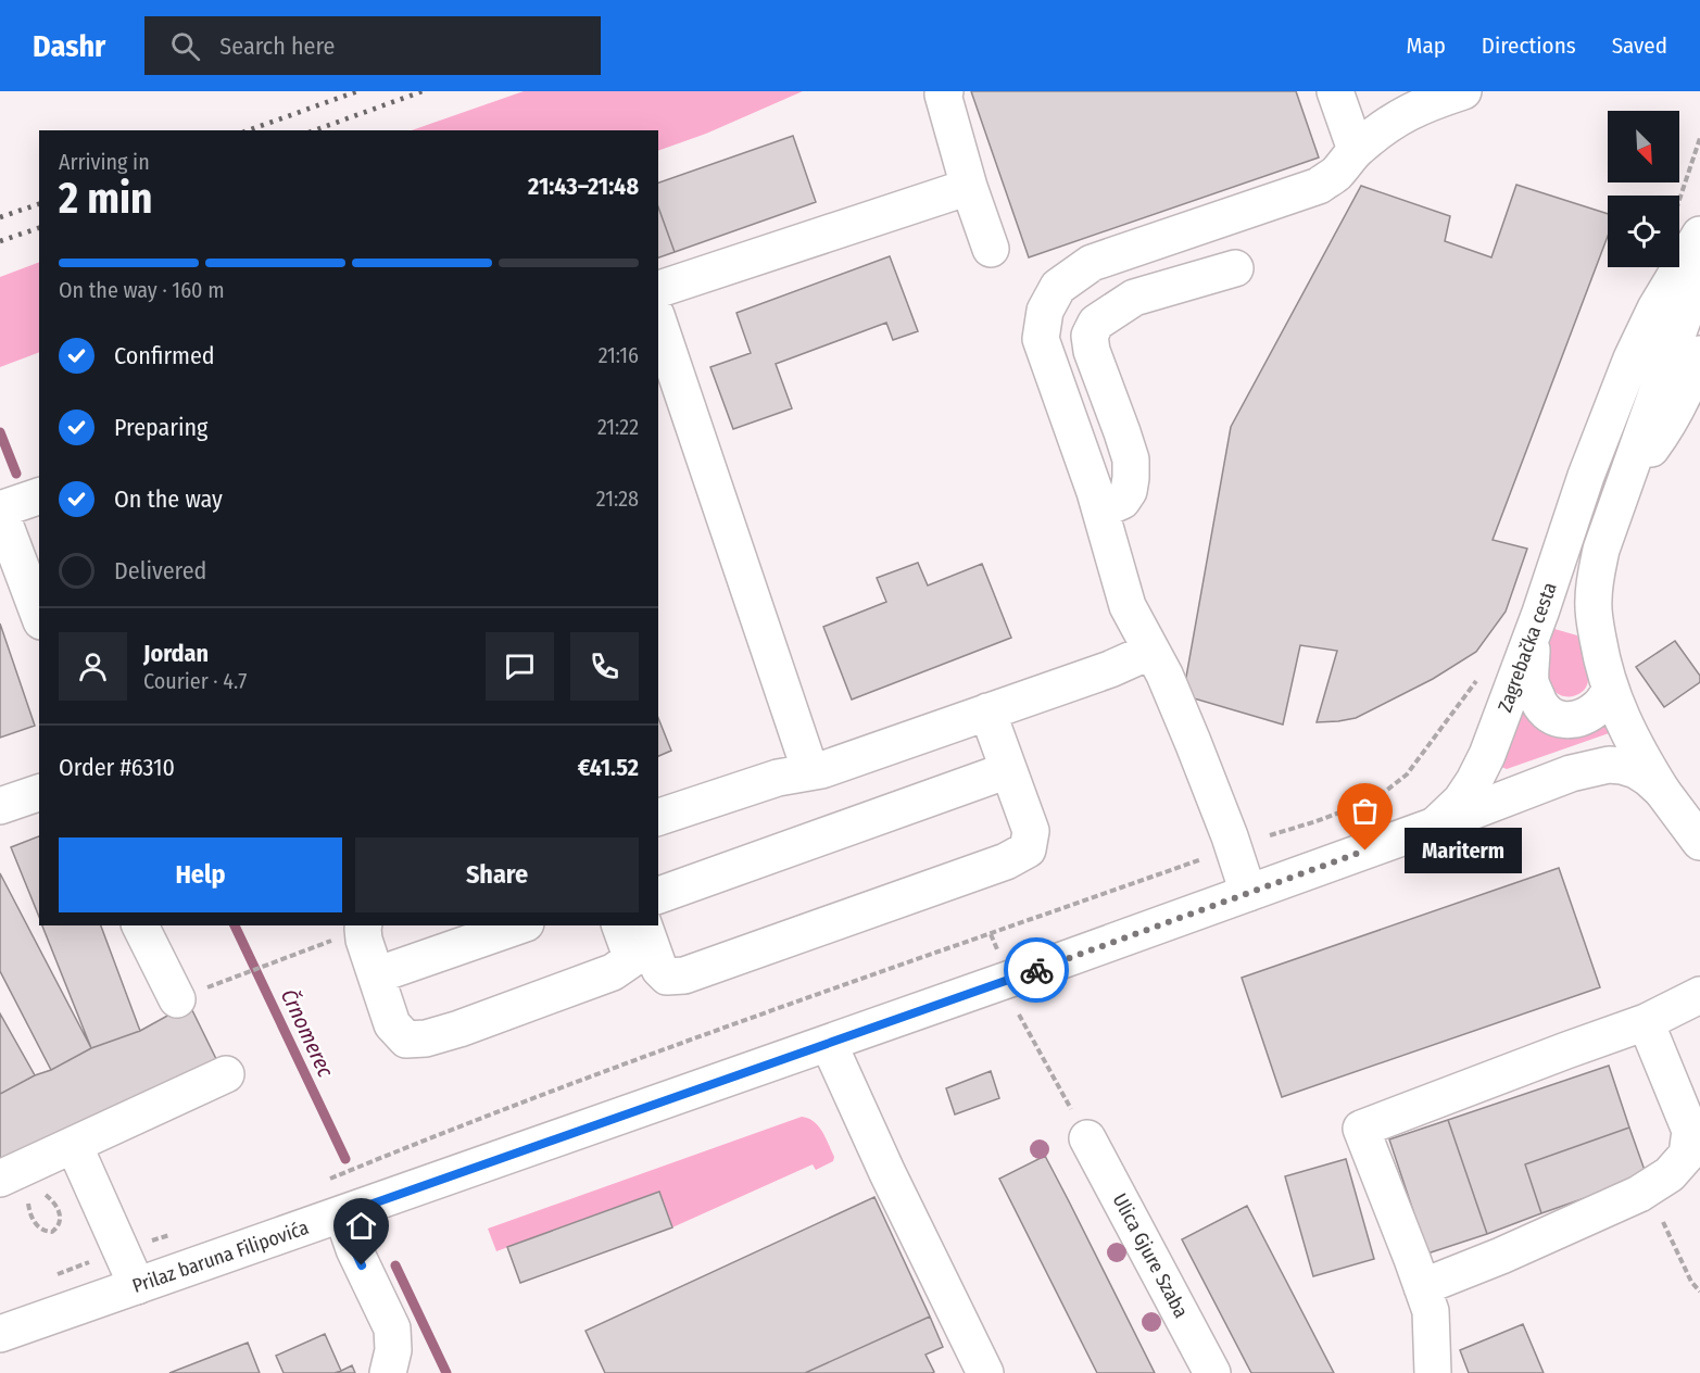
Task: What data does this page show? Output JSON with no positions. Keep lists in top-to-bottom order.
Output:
{
  "streets": {
    "main road": ["Zagrebačka cesta", "Ulica Gjure Szaba", "Prilaz baruna Filipovića"]
  },
  "crossings": [
    ["Zagrebačka cesta", "Prilaz baruna Filipovića"]
  ],
  "water": ["Črnomerec"],
  "places": ["Mariterm"],
  "north": "bottom right",
  "page": {
    "header": "Dashr",
    "search": "Search here",
    "nav": ["Map", "Directions", "Saved"],
    "heading": ["2 min", "Arriving in", "21:43–21:48"],
    "panel": [
      "Jordan",
      "Courier · 4.7",
      "Order #6310",
      "€41.52"
    ],
    "bar": "On the way · 160 m",
    "list": [
      ["Confirmed", "21:16"],
      ["Preparing", "21:22"],
      ["On the way", "21:28"],
      "Delivered"
    ],
    "buttons": ["Help", "Share"],
    "bubble": "Mariterm"
  }
}
